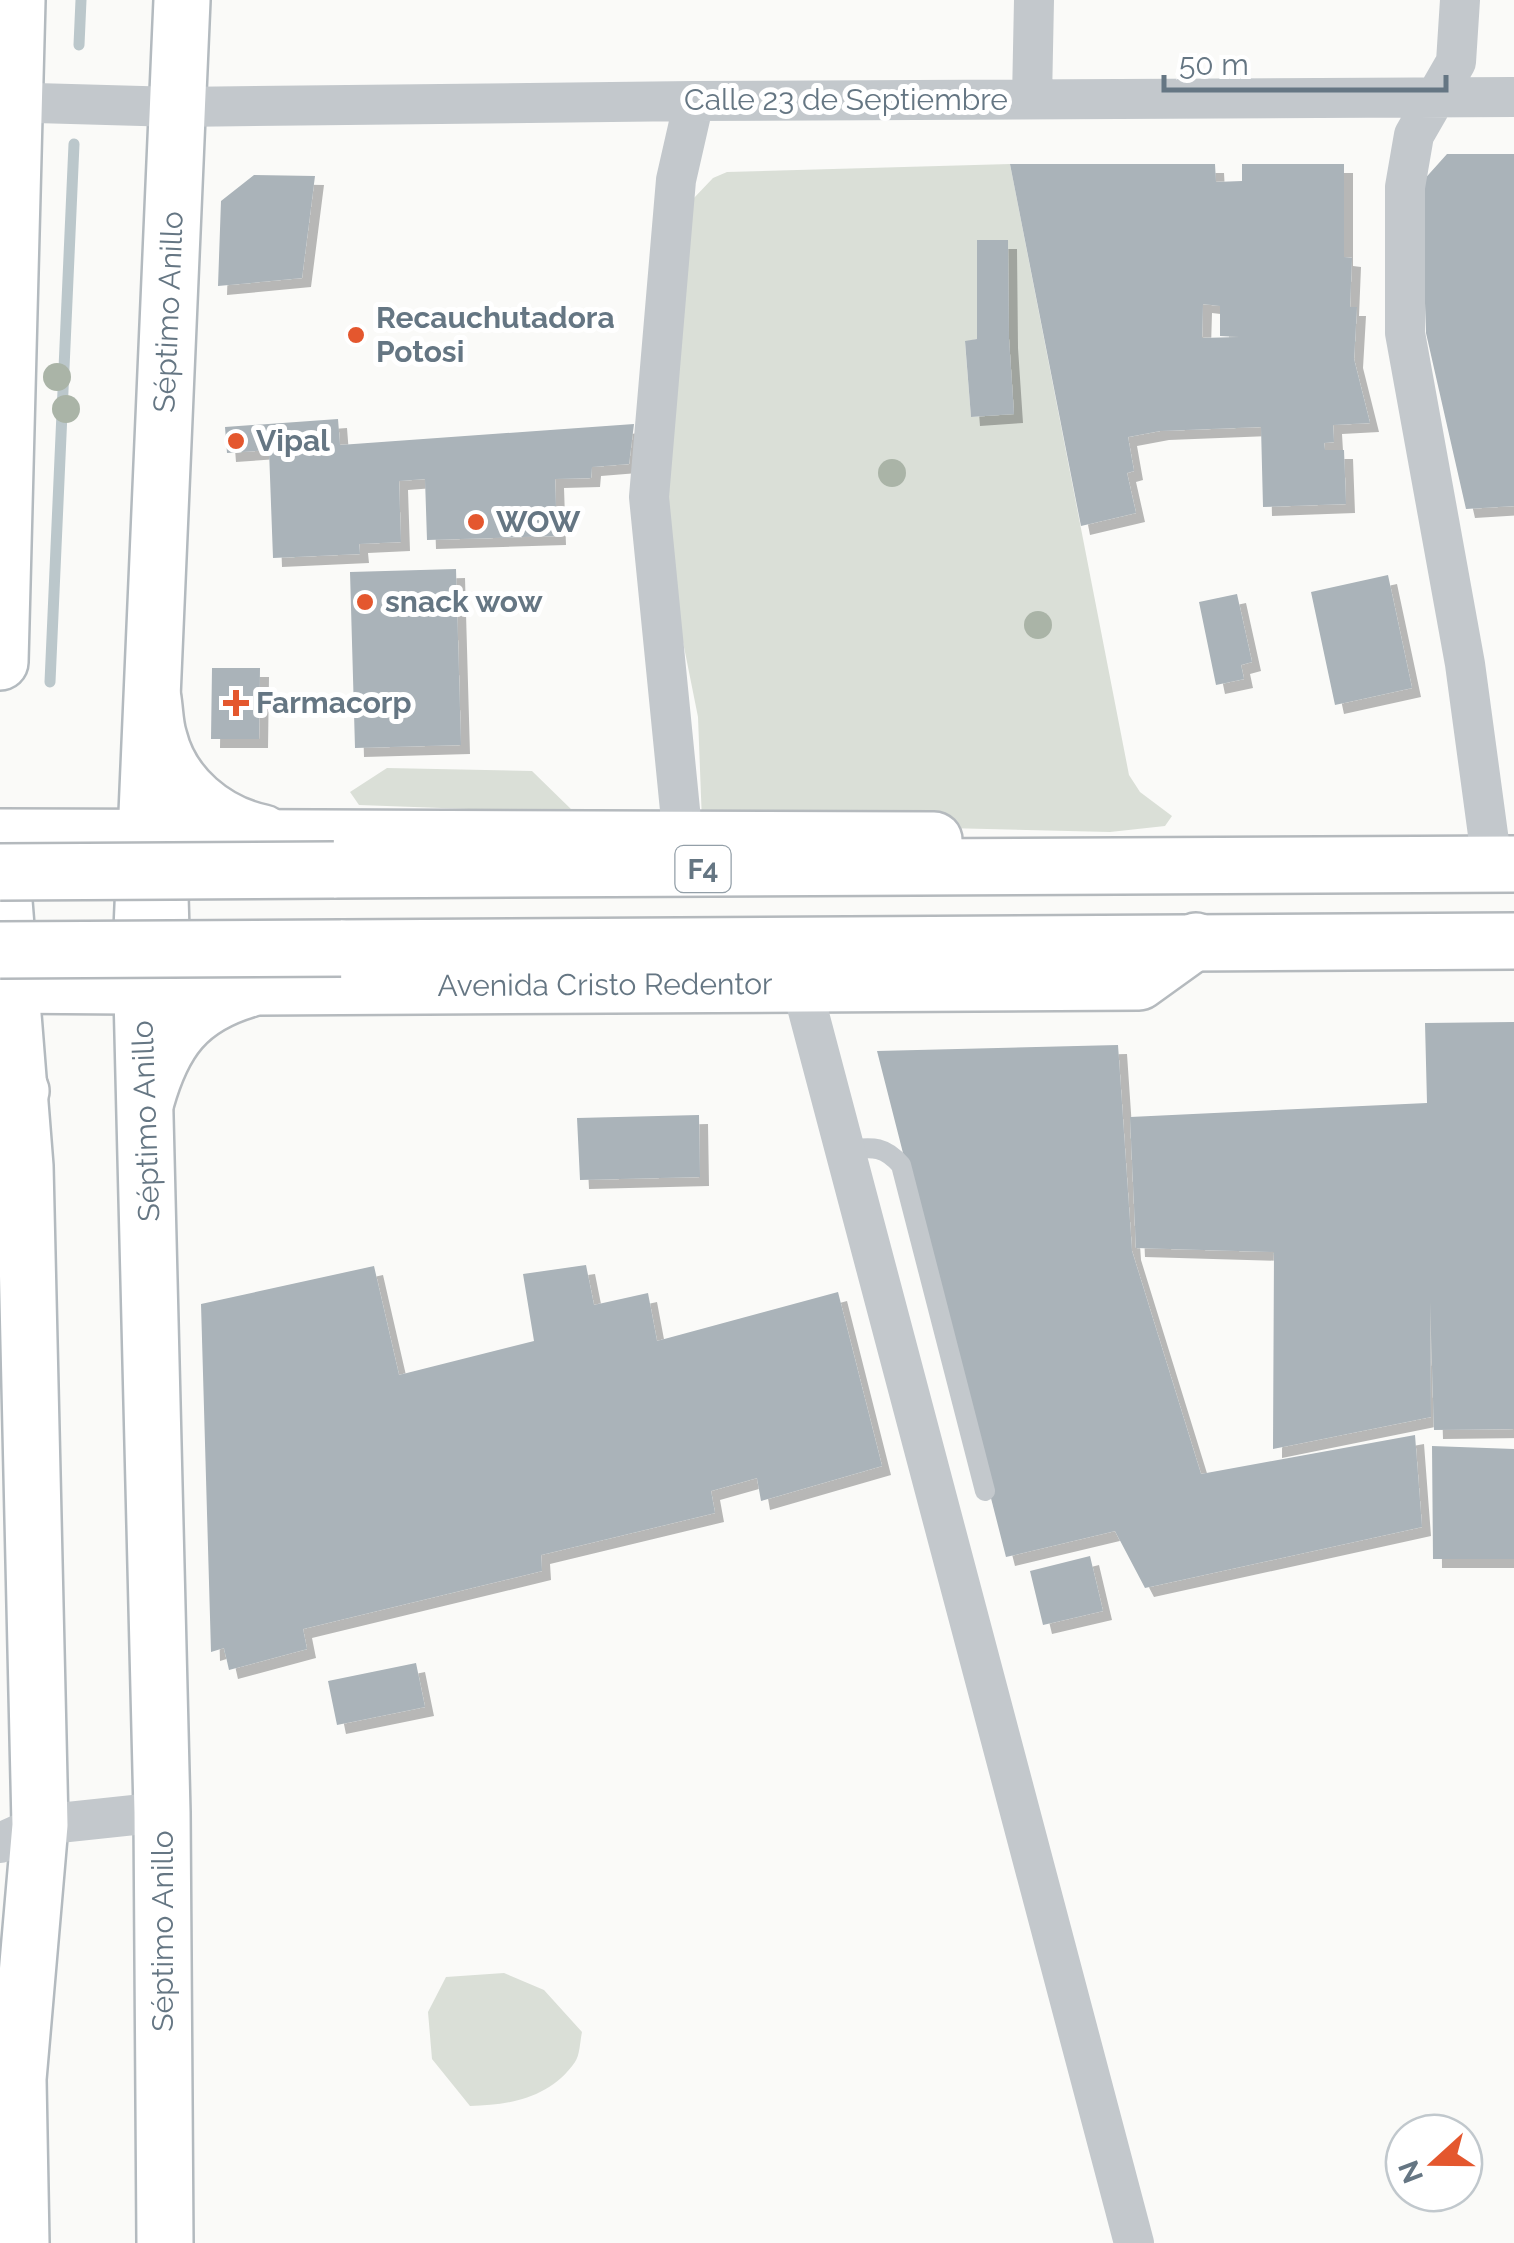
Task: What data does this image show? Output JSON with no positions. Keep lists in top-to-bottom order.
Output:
{
  "streets": {
    "main road": ["Séptimo Anillo", "F4", "Avenida Cristo Redentor"],
    "street": ["Calle 23 de Septiembre"]
  },
  "crossings": [
    ["Calle 23 de Septiembre", "Séptimo Anillo"],
    ["Séptimo Anillo", "Avenida Cristo Redentor"]
  ],
  "places": {
    "other": [
      "Recauchutadora Potosi",
      "Vipal",
      "WOW",
      "snack wow"
    ],
    "health": ["Farmacorp"]
  },
  "scale_bar": "50 m",
  "north": "left"
}
